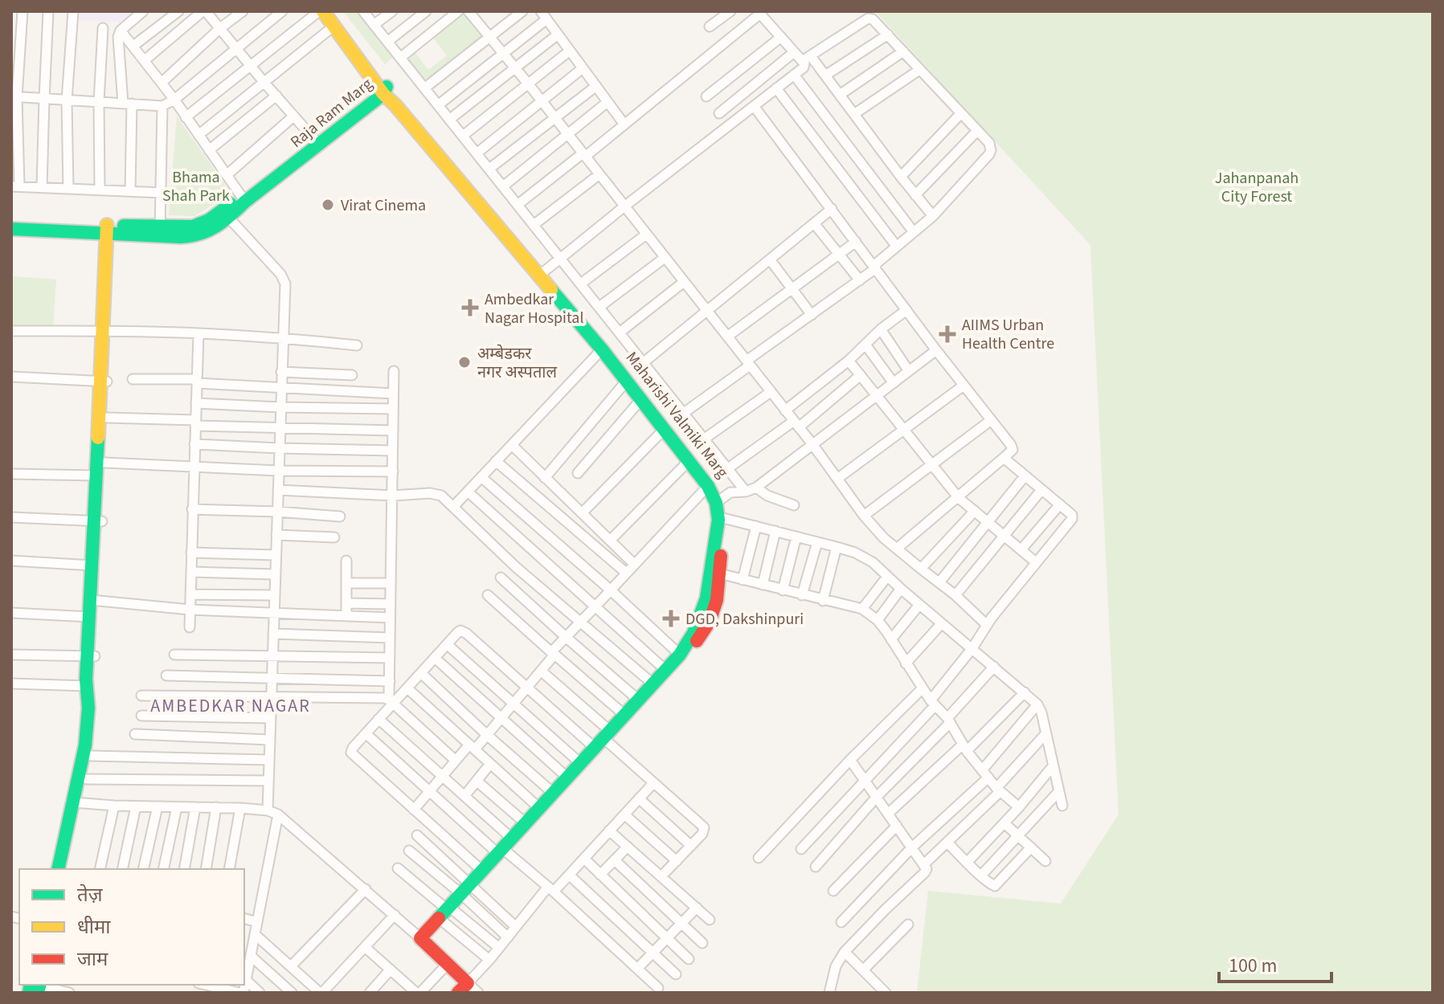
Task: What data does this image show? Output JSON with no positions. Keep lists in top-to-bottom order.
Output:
{
  "streets": {
    "street": ["Raja Ram Marg", "Maharishi Valmiki Marg"]
  },
  "crossings": [
    ["Raja Ram Marg", "Maharishi Valmiki Marg"]
  ],
  "districts": ["AMBEDKAR NAGAR"],
  "parks": ["Bhama Shah Park", "Jahanpanah City Forest"],
  "places": {
    "other": ["Virat Cinema", "अम्बेडकर नगर अस्पताल"],
    "health": ["Ambedkar Nagar Hospital", "AIIMS Urban Health Centre", "DGD, Dakshinpuri"]
  },
  "legend": ["तेज़", "धीमा", "जाम"],
  "scale_bar": "100 m"
}
